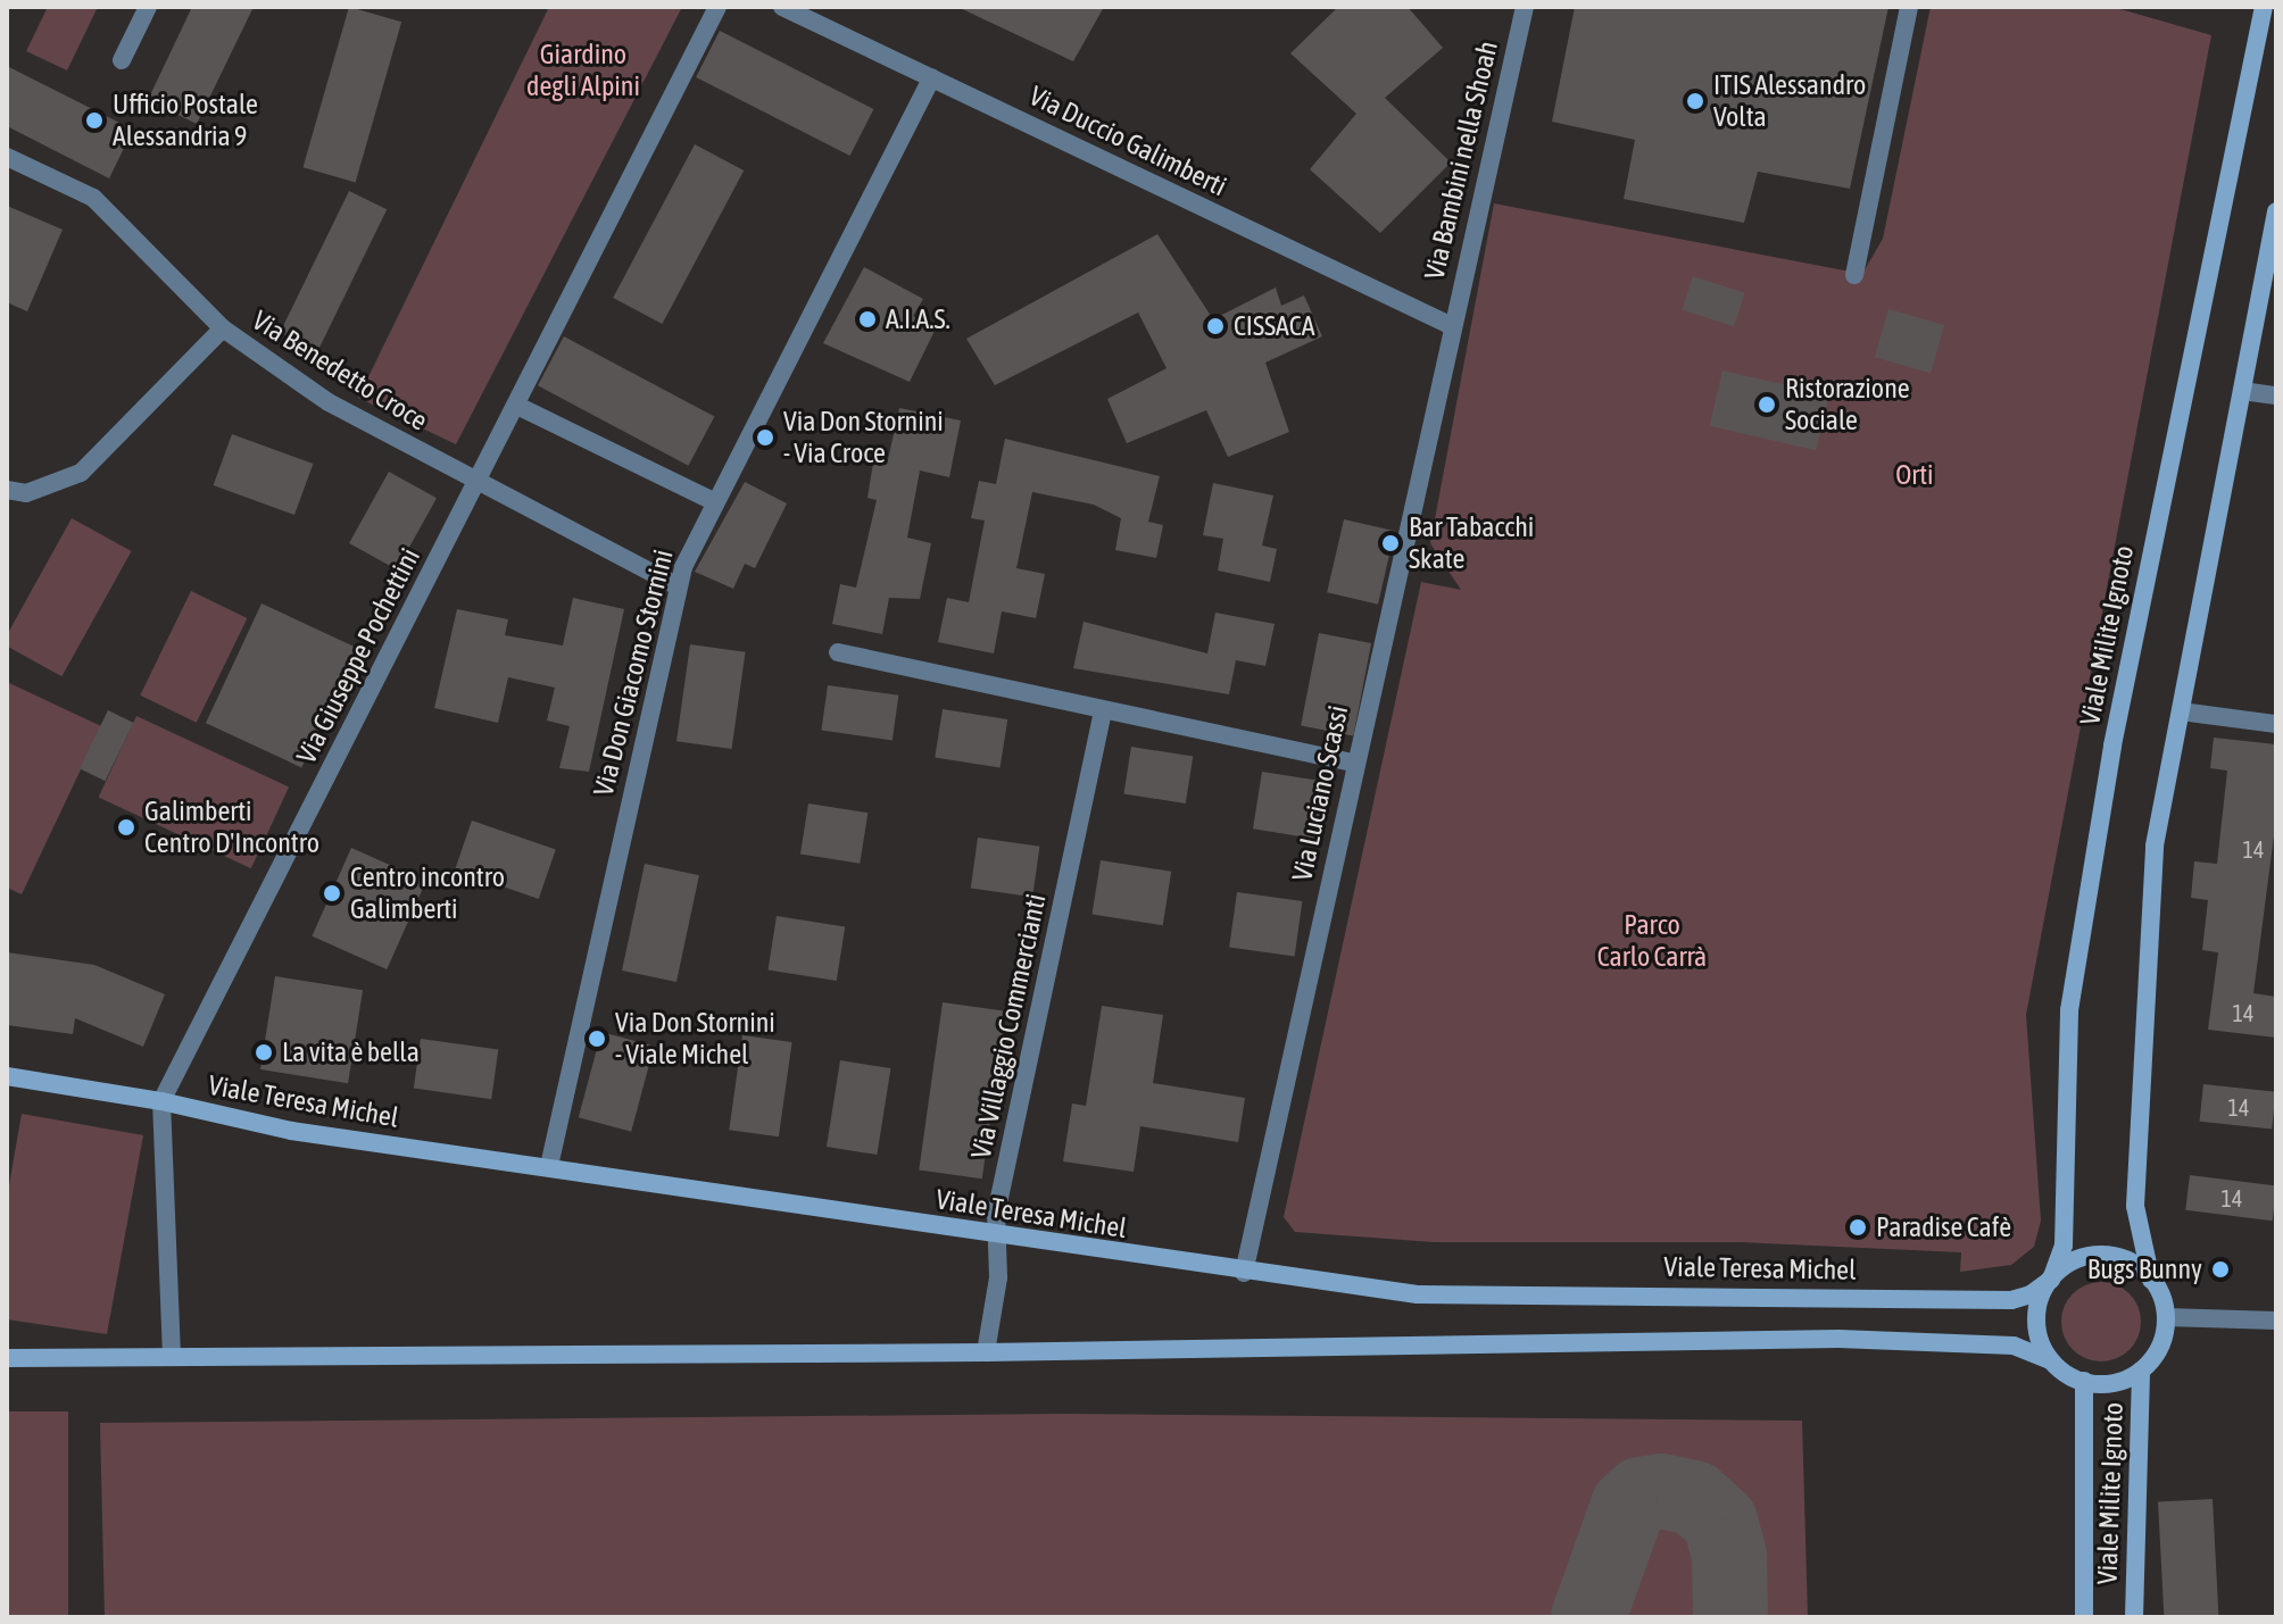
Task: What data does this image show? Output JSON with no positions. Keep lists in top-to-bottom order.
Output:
{
  "streets": {
    "street": [
      "Via Duccio Galimberti",
      "Via Bambini nella Shoah",
      "Via Benedetto Croce",
      "Viale Milite Ignoto",
      "Via Giuseppe Pochettini",
      "Via Don Giacomo Stornini",
      "Via Luciano Scassi",
      "Via Villaggio Commercianti",
      "Viale Teresa Michel"
    ]
  },
  "crossings": [
    ["Via Duccio Galimberti", "Via Bambini nella Shoah"],
    ["Via Duccio Galimberti", "Via Don Giacomo Stornini"],
    ["Via Duccio Galimberti", "Via Luciano Scassi"],
    ["Via Bambini nella Shoah", "Via Luciano Scassi"],
    ["Via Benedetto Croce", "Via Giuseppe Pochettini"],
    ["Via Benedetto Croce", "Via Don Giacomo Stornini"],
    ["Viale Milite Ignoto", "Viale Teresa Michel"],
    ["Via Giuseppe Pochettini", "Viale Teresa Michel"],
    ["Via Don Giacomo Stornini", "Viale Teresa Michel"],
    ["Via Luciano Scassi", "Viale Teresa Michel"],
    ["Via Villaggio Commercianti", "Viale Teresa Michel"]
  ],
  "parks": ["Giardino degli Alpini", "Orti", "Parco Carlo Carrà"],
  "places": [
    "ITIS Alessandro Volta",
    "Ufficio Postale Alessandria 9",
    "A.I.A.S.",
    "CISSACA",
    "Ristorazione Sociale",
    "Via Don Stornini - Via Croce",
    "Bar Tabacchi Skate",
    "Galimberti Centro D'Incontro",
    "Centro incontro Galimberti",
    "Via Don Stornini - Viale Michel",
    "La vita è bella",
    "Paradise Cafè",
    "Bugs Bunny"
  ],
  "house_numbers": [
    "14",
    "14",
    "14",
    "14"
  ]
}
